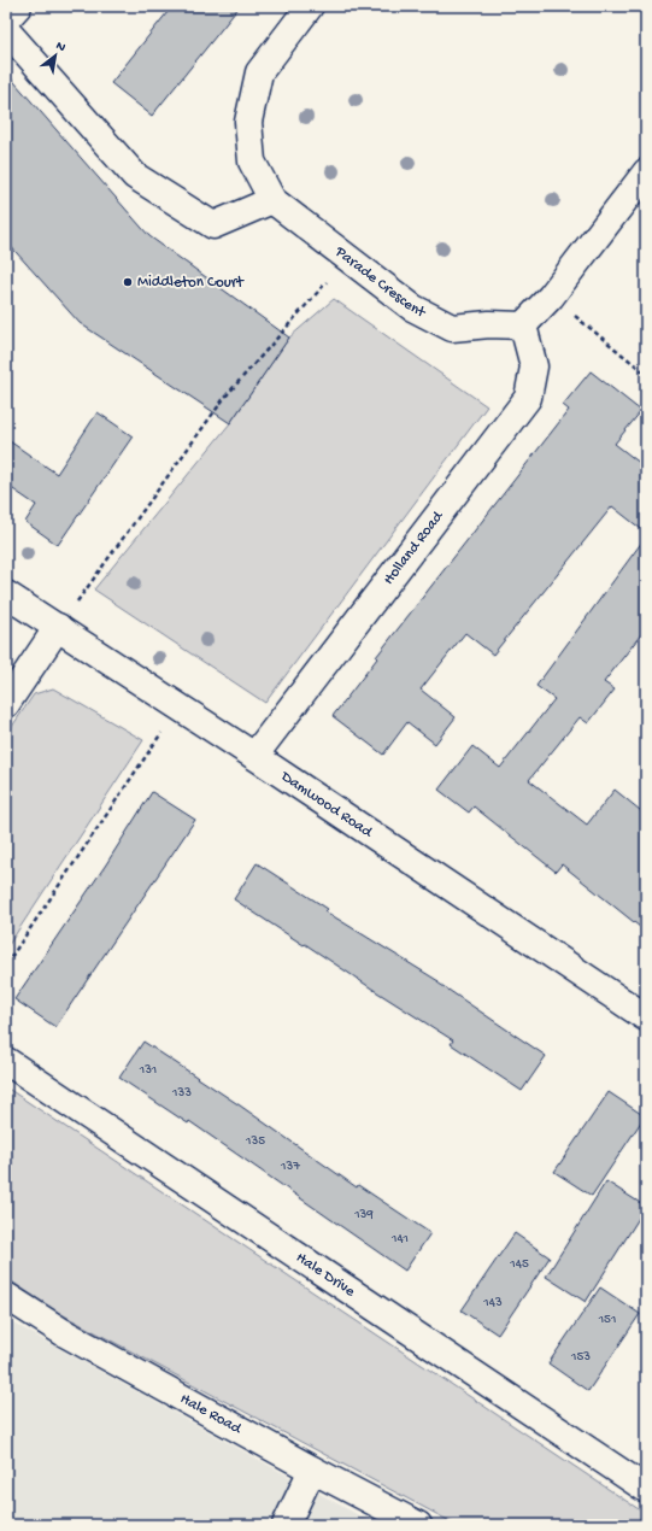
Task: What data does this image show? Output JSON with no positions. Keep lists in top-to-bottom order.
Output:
{
  "streets": {
    "street": [
      "Parade Crescent",
      "Holland Road",
      "Damwood Road",
      "Hale Drive",
      "Hale Road"
    ]
  },
  "crossings": [
    ["Parade Crescent", "Holland Road"],
    ["Holland Road", "Damwood Road"]
  ],
  "places": ["Middleton Court"],
  "house_numbers": [
    "131",
    "133",
    "135",
    "137",
    "139",
    "141",
    "145",
    "143",
    "151",
    "153"
  ],
  "north": "top right"
}
